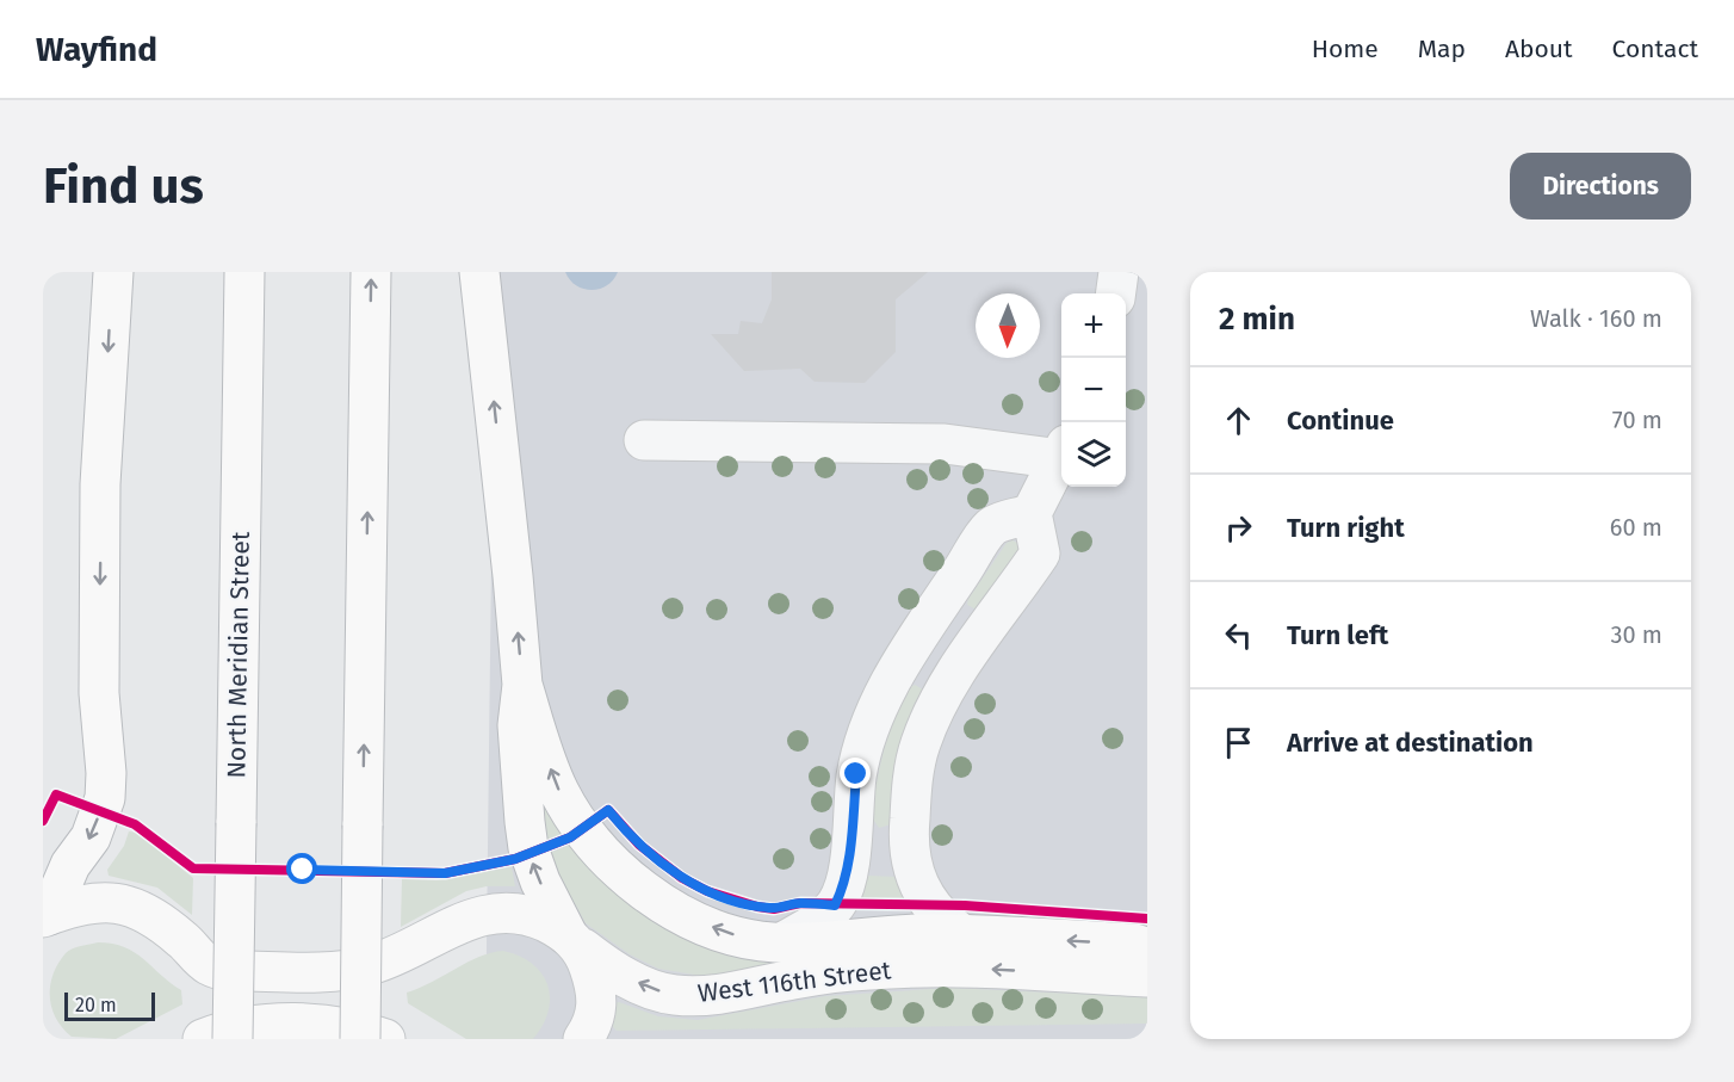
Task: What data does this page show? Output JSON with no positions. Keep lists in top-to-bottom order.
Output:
{
  "streets": {
    "main road": ["North Meridian Street", "West 116th Street"]
  },
  "scale_bar": "20 m",
  "north": "bottom",
  "page": {
    "header": "Wayfind",
    "nav": [
      "Home",
      "Map",
      "About",
      "Contact"
    ],
    "buttons": "Directions",
    "title": "Find us",
    "heading": ["2 min", "Walk · 160 m"],
    "map_buttons": ["+", "−"],
    "list": [
      ["Continue", "70 m"],
      ["Turn right", "60 m"],
      ["Turn left", "30 m"],
      "Arrive at destination"
    ],
    "scale": "20 m"
  }
}
